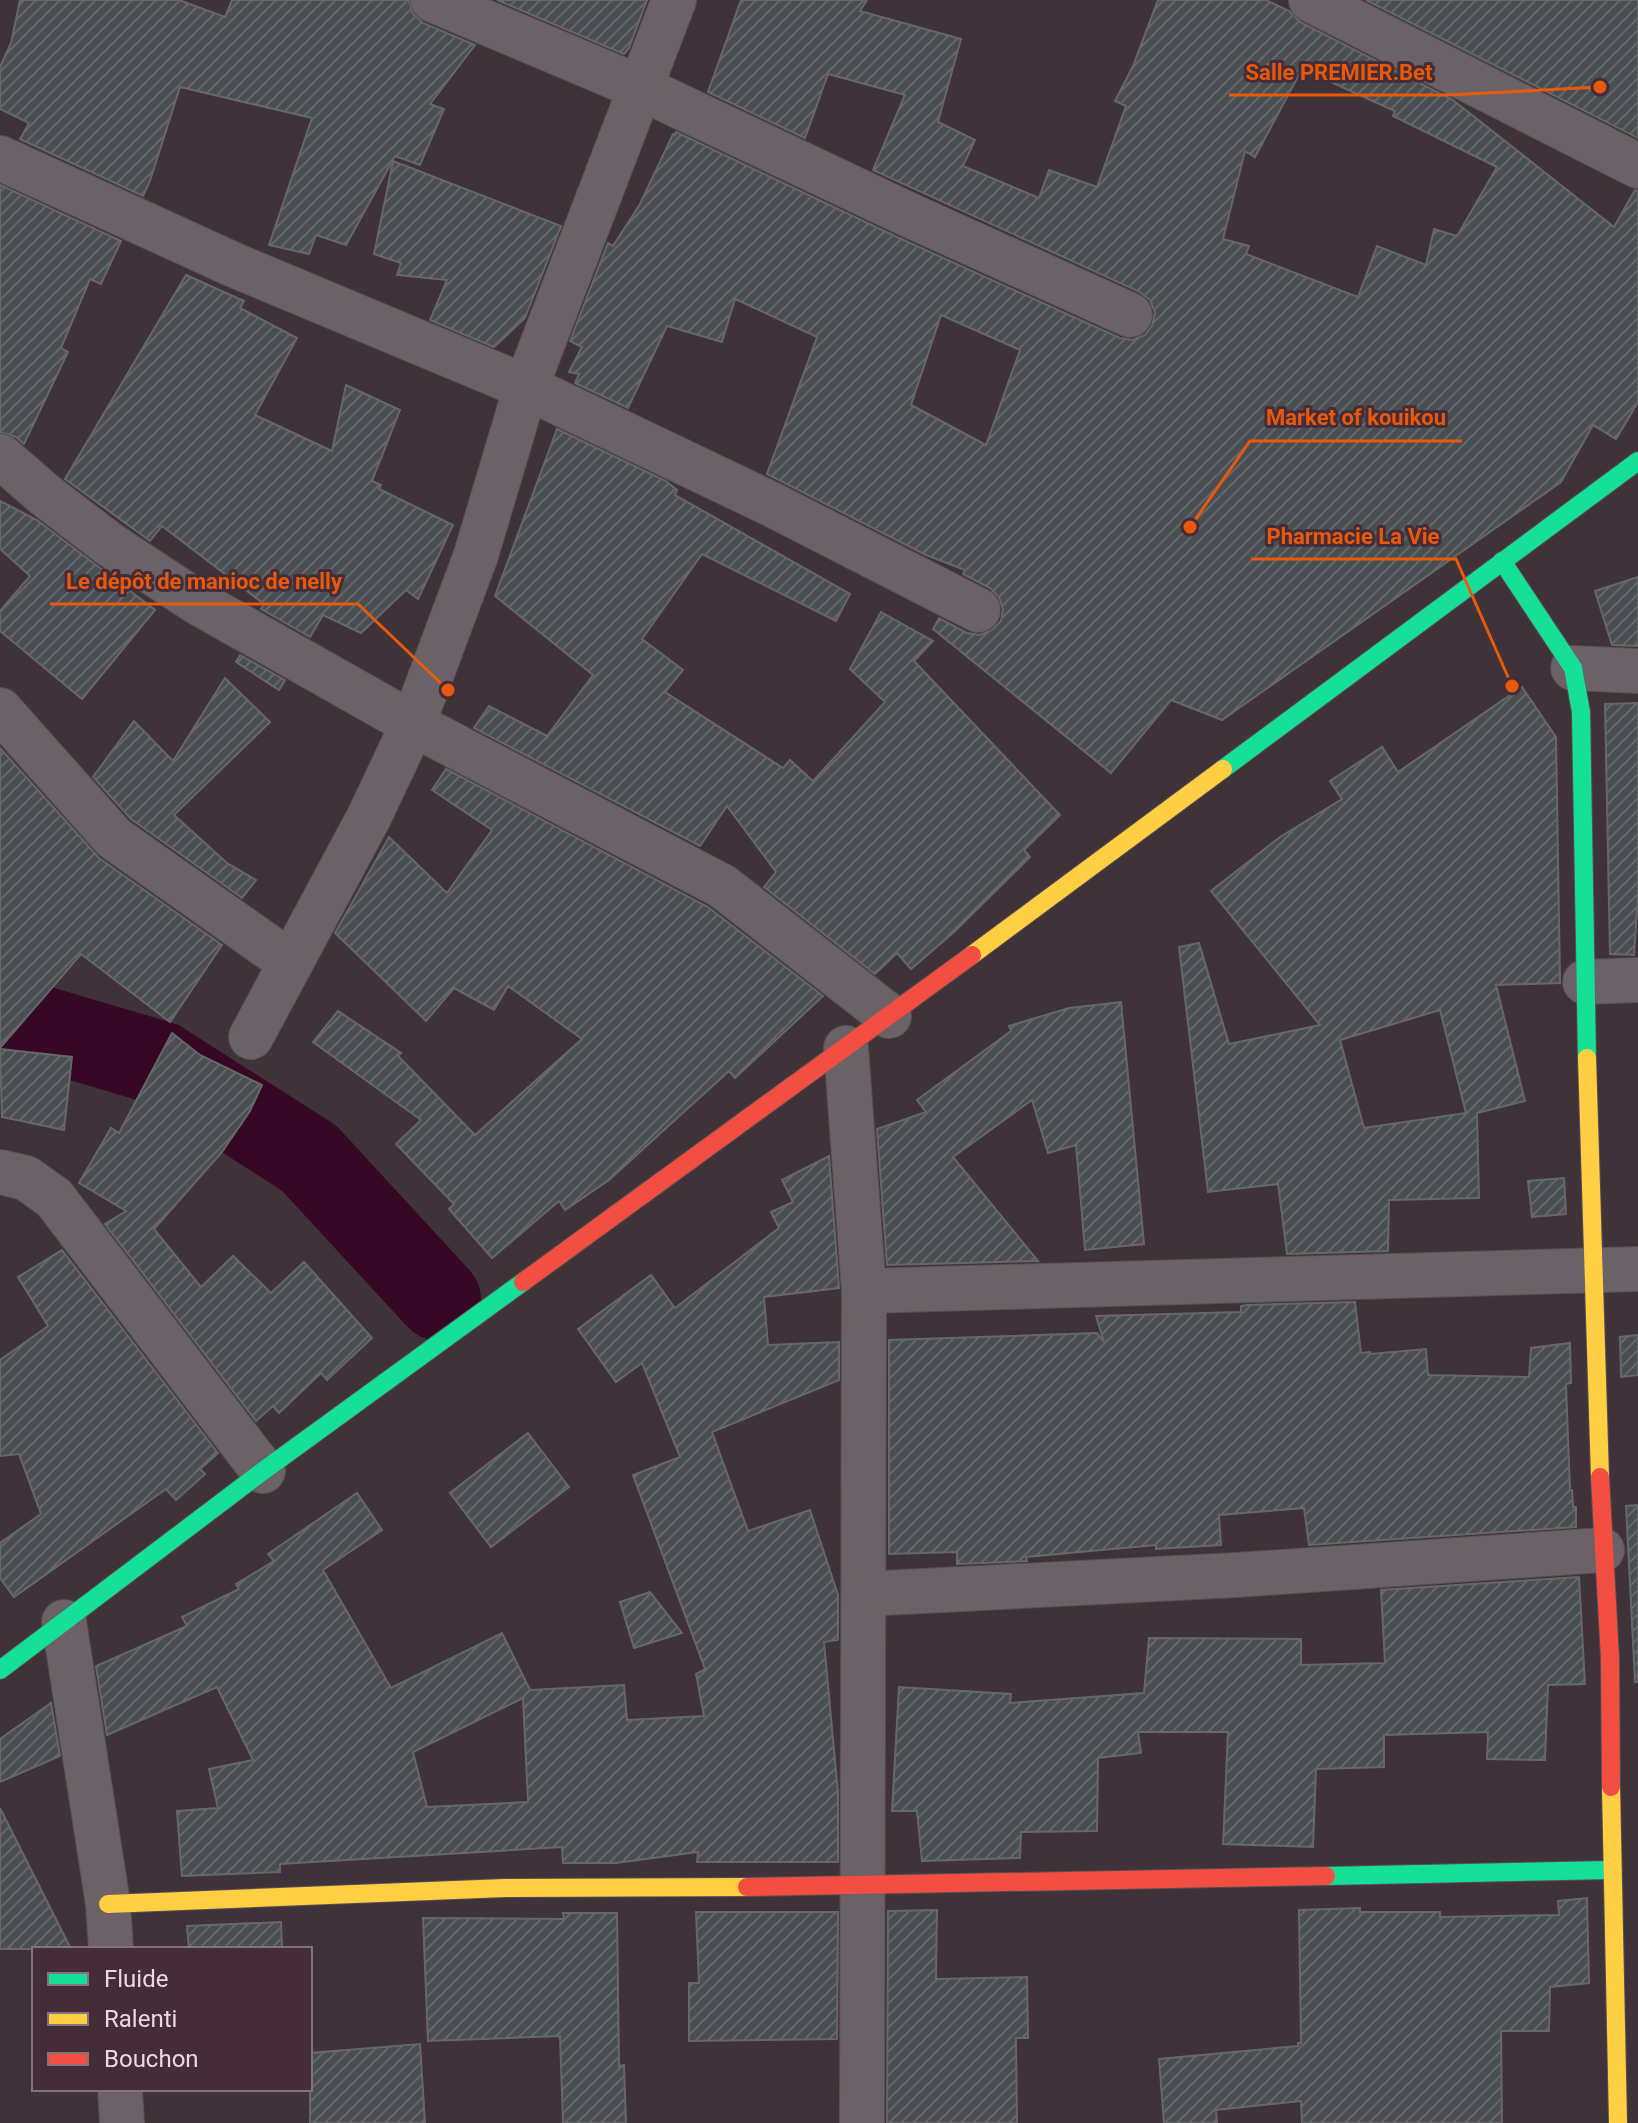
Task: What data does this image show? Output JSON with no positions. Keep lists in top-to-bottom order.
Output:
{
  "places": [
    "Salle PREMIER.Bet",
    "Market of kouikou",
    "Pharmacie La Vie",
    "Le dépôt de manioc de nelly"
  ],
  "legend": ["Fluide", "Ralenti", "Bouchon"]
}
